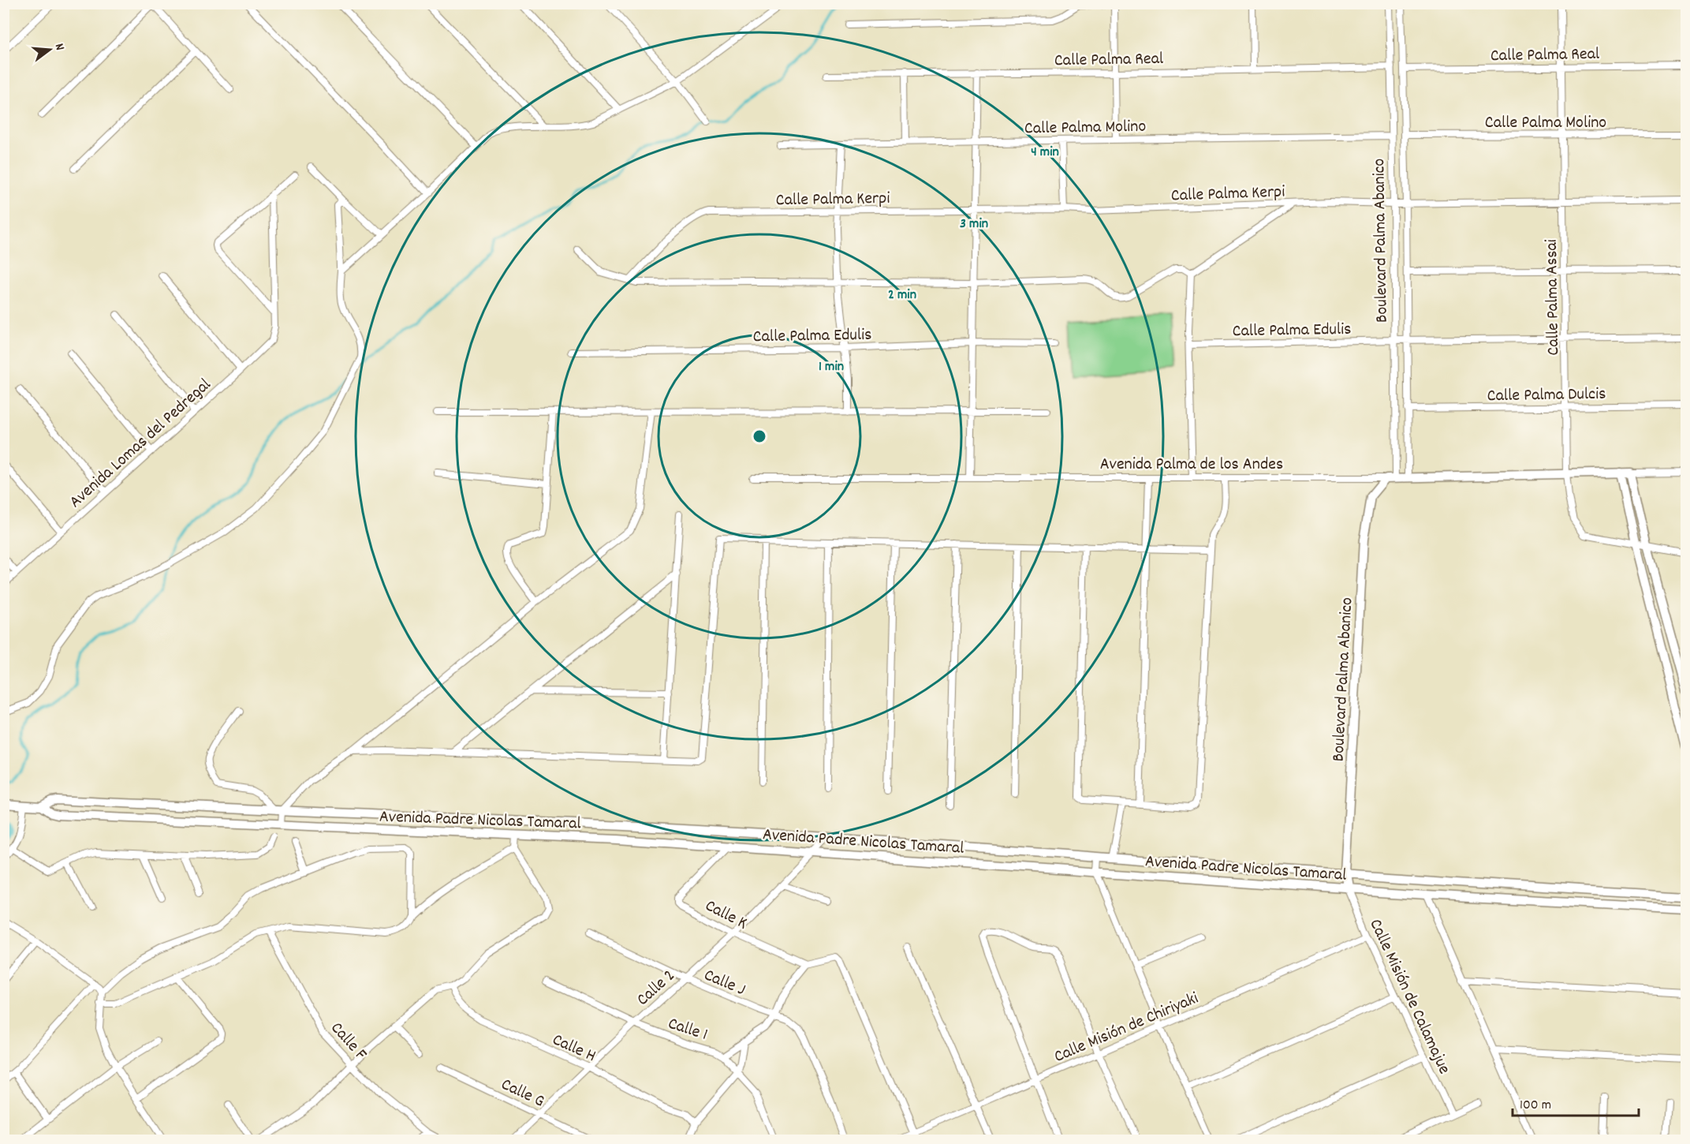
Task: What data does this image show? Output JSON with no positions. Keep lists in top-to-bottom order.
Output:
{
  "streets": {
    "street": [
      "Calle Palma Real",
      "Calle Palma Molino",
      "Calle Palma Kerpi",
      "Boulevard Palma Abanico",
      "Calle Palma Assai",
      "Calle Palma Edulis",
      "Calle Palma Dulcis",
      "Avenida Lomas del Pedregal",
      "Avenida Palma de los Andes",
      "Avenida Padre Nicolas Tamaral",
      "Calle K",
      "Calle J",
      "Calle 2",
      "Calle Misión de Calamajue",
      "Calle Misión de Chiriyaki",
      "Calle 1",
      "Calle F",
      "Calle H",
      "Calle G"
    ]
  },
  "crossings": [
    ["Calle Palma Real", "Boulevard Palma Abanico"],
    ["Calle Palma Real", "Calle Palma Assai"],
    ["Calle Palma Molino", "Boulevard Palma Abanico"],
    ["Calle Palma Molino", "Calle Palma Assai"],
    ["Calle Palma Kerpi", "Boulevard Palma Abanico"],
    ["Boulevard Palma Abanico", "Calle Palma Edulis"],
    ["Boulevard Palma Abanico", "Calle Palma Dulcis"],
    ["Boulevard Palma Abanico", "Avenida Palma de los Andes"],
    ["Boulevard Palma Abanico", "Avenida Padre Nicolas Tamaral"],
    ["Boulevard Palma Abanico", "Calle Misión de Calamajue"],
    ["Calle Palma Assai", "Calle Palma Dulcis"],
    ["Calle Palma Assai", "Avenida Palma de los Andes"],
    ["Avenida Padre Nicolas Tamaral", "Calle K"],
    ["Avenida Padre Nicolas Tamaral", "Calle 2"],
    ["Avenida Padre Nicolas Tamaral", "Calle Misión de Calamajue"],
    ["Calle K", "Calle 2"],
    ["Calle J", "Calle 2"],
    ["Calle 2", "Calle 1"],
    ["Calle 2", "Calle H"],
    ["Calle 2", "Calle G"],
    ["Calle Misión de Calamajue", "Calle Misión de Chiriyaki"]
  ],
  "scale_bar": "100 m",
  "north": "right",
  "rings": [
    "4 min",
    "3 min",
    "2 min",
    "1 min"
  ]
}
